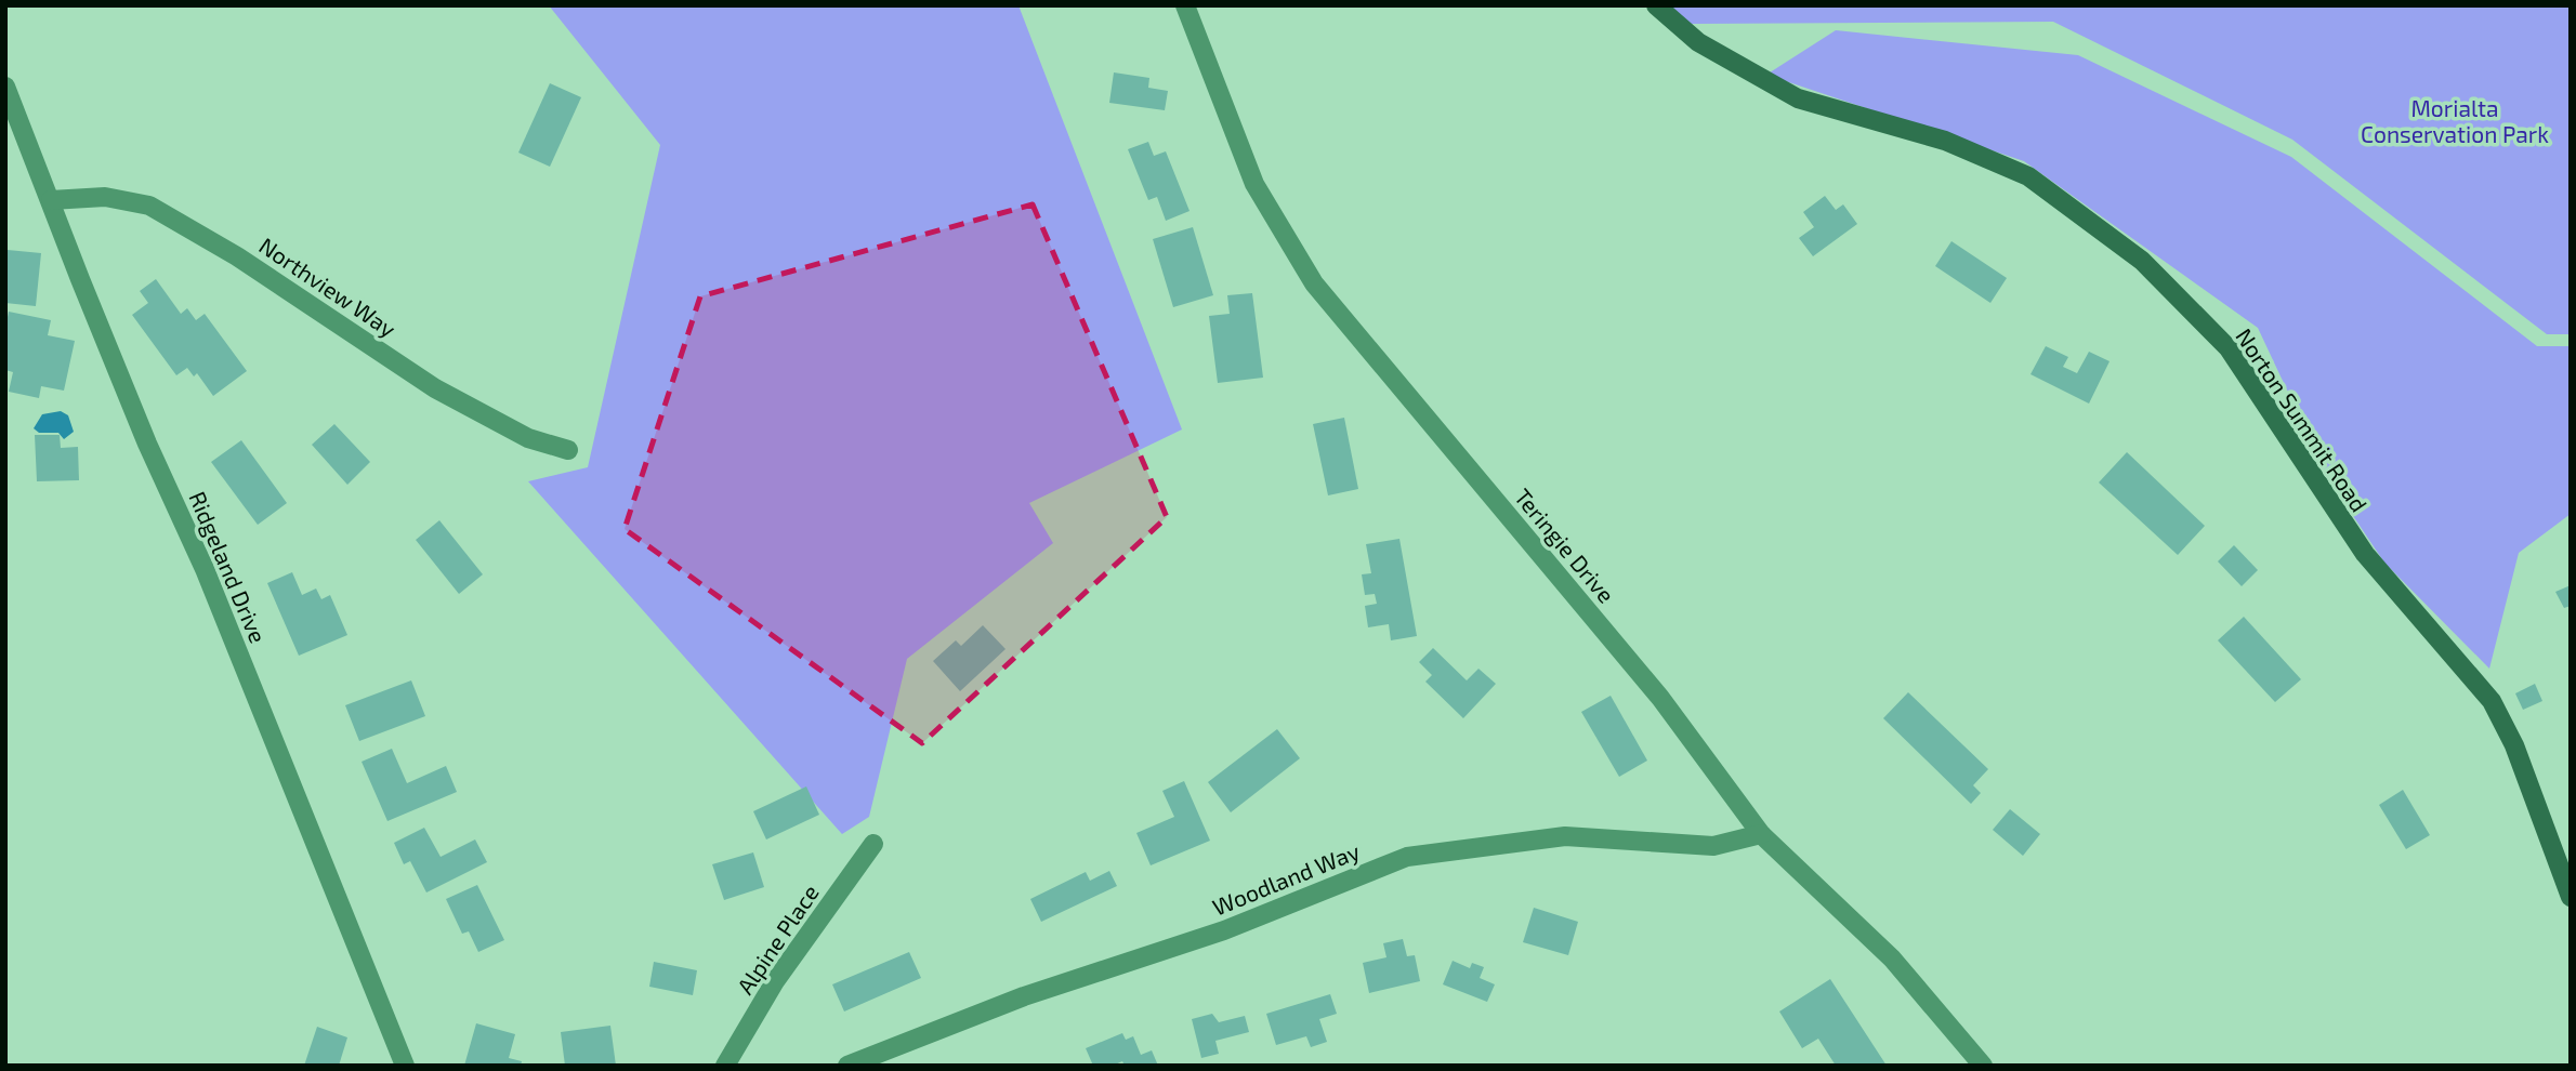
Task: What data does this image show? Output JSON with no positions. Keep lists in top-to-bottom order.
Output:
{
  "streets": {
    "main road": ["Norton Summit Road"],
    "street": [
      "Northview Way",
      "Teringie Drive",
      "Ridgeland Drive",
      "Woodland Way",
      "Alpine Place"
    ]
  },
  "crossings": [
    ["Northview Way", "Ridgeland Drive"],
    ["Teringie Drive", "Woodland Way"]
  ],
  "parks": ["Morialta Conservation Park"]
}
